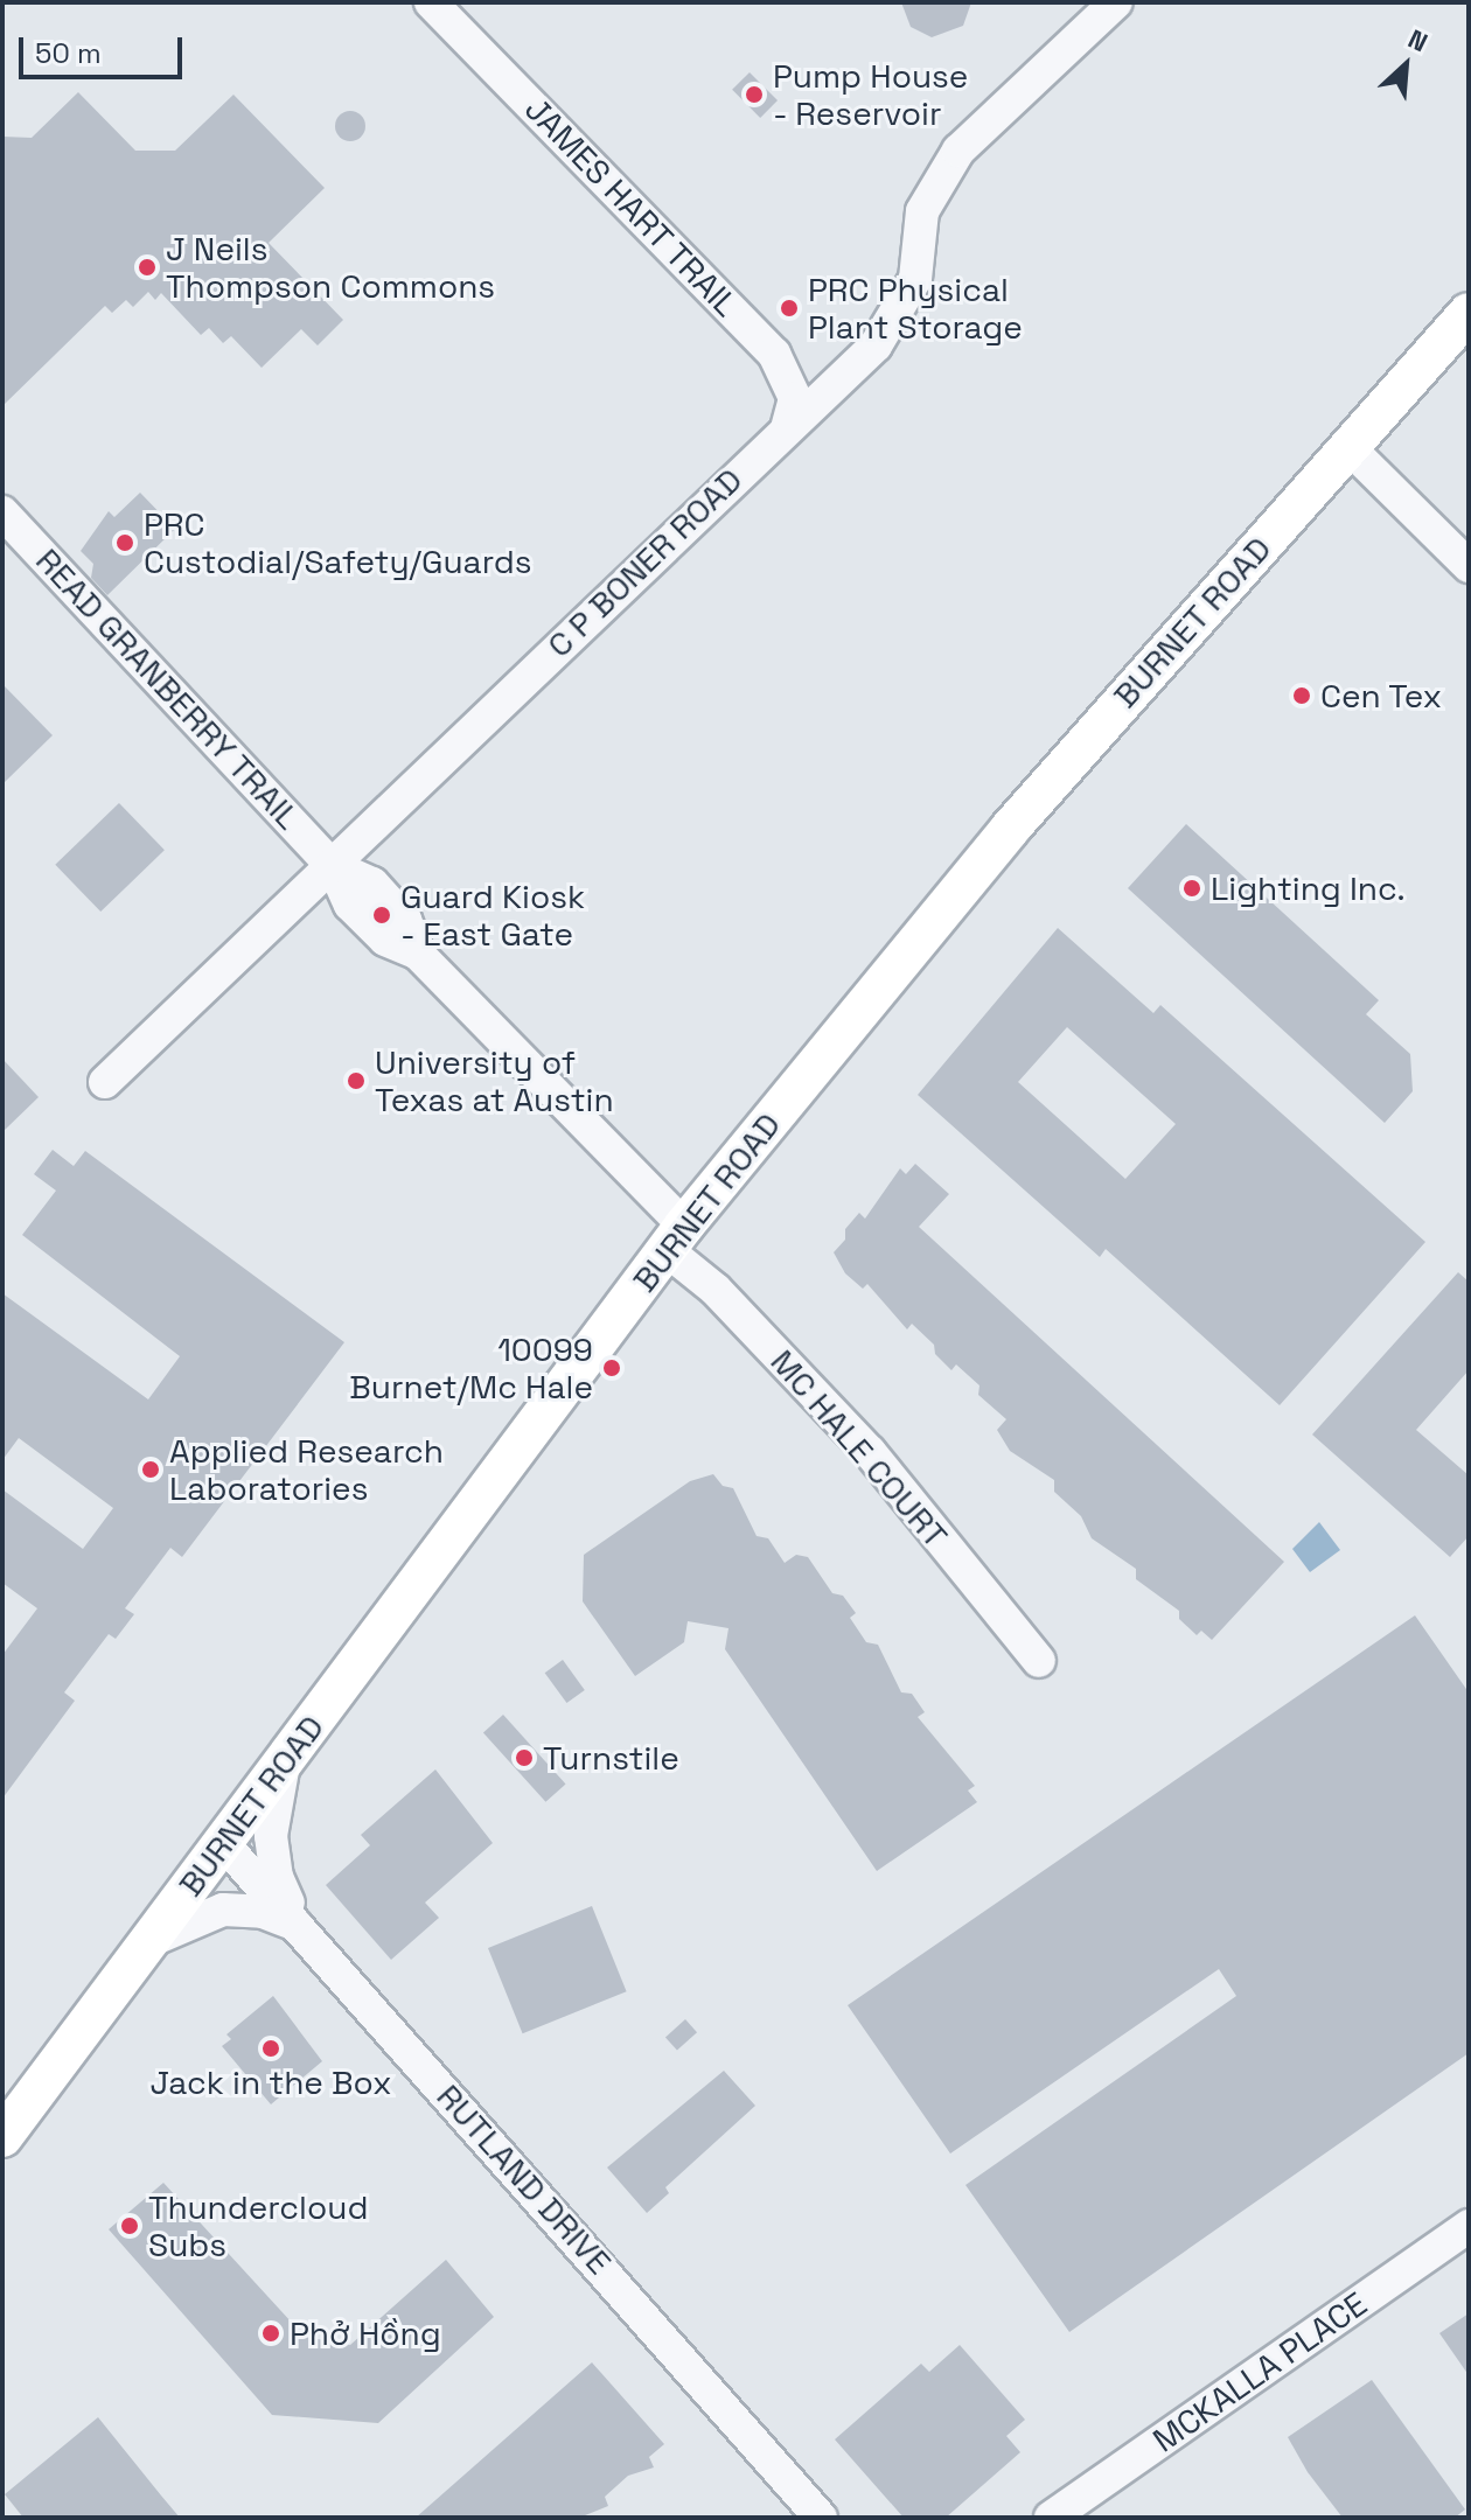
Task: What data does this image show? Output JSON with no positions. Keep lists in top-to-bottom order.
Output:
{
  "streets": {
    "main road": ["BURNET ROAD"],
    "street": [
      "JAMES HART TRAIL",
      "C P BONER ROAD",
      "READ GRANBERRY TRAIL",
      "MC HALE COURT",
      "RUTLAND DRIVE",
      "MCKALLA PLACE"
    ]
  },
  "crossings": [
    ["JAMES HART TRAIL", "C P BONER ROAD"],
    ["C P BONER ROAD", "READ GRANBERRY TRAIL"],
    ["BURNET ROAD", "READ GRANBERRY TRAIL"],
    ["BURNET ROAD", "MC HALE COURT"],
    ["BURNET ROAD", "RUTLAND DRIVE"],
    ["READ GRANBERRY TRAIL", "MC HALE COURT"]
  ],
  "places": [
    "Pump House - Reservoir",
    "J Neils Thompson Commons",
    "PRC Physical Plant Storage",
    "PRC Custodial/Safety/Guards",
    "Cen Tex",
    "Lighting Inc.",
    "Guard Kiosk - East Gate",
    "University of Texas at Austin",
    "10099 Burnet/Mc Hale",
    "Applied Research Laboratories",
    "Turnstile",
    "Jack in the Box",
    "Thundercloud Subs",
    "Phở Hồng"
  ],
  "scale_bar": "50 m",
  "north": "top right"
}
